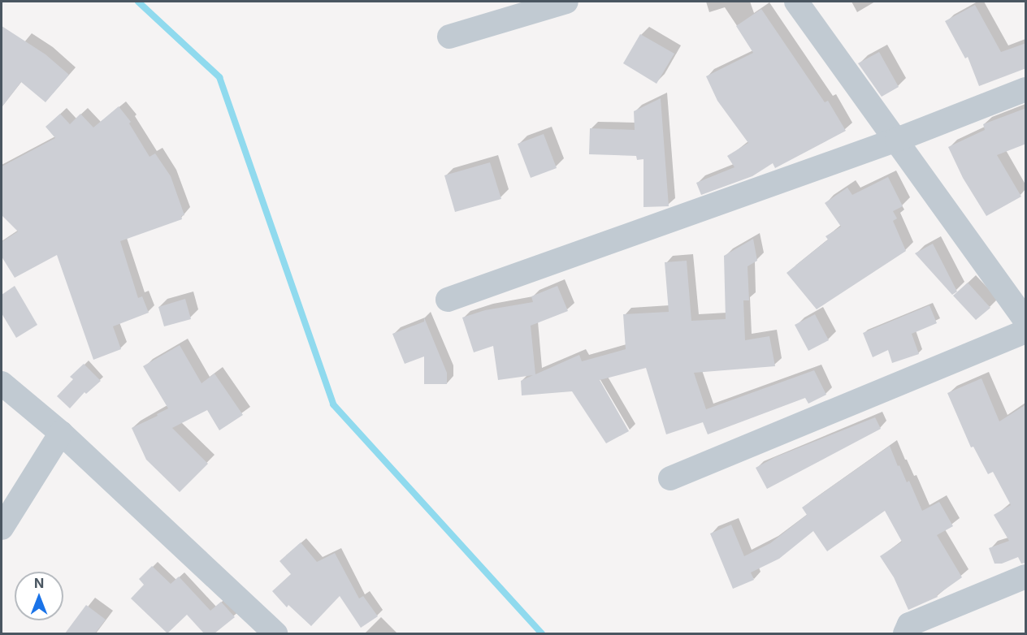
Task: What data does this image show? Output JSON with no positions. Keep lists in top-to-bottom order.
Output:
{
  "north": "top"
}
